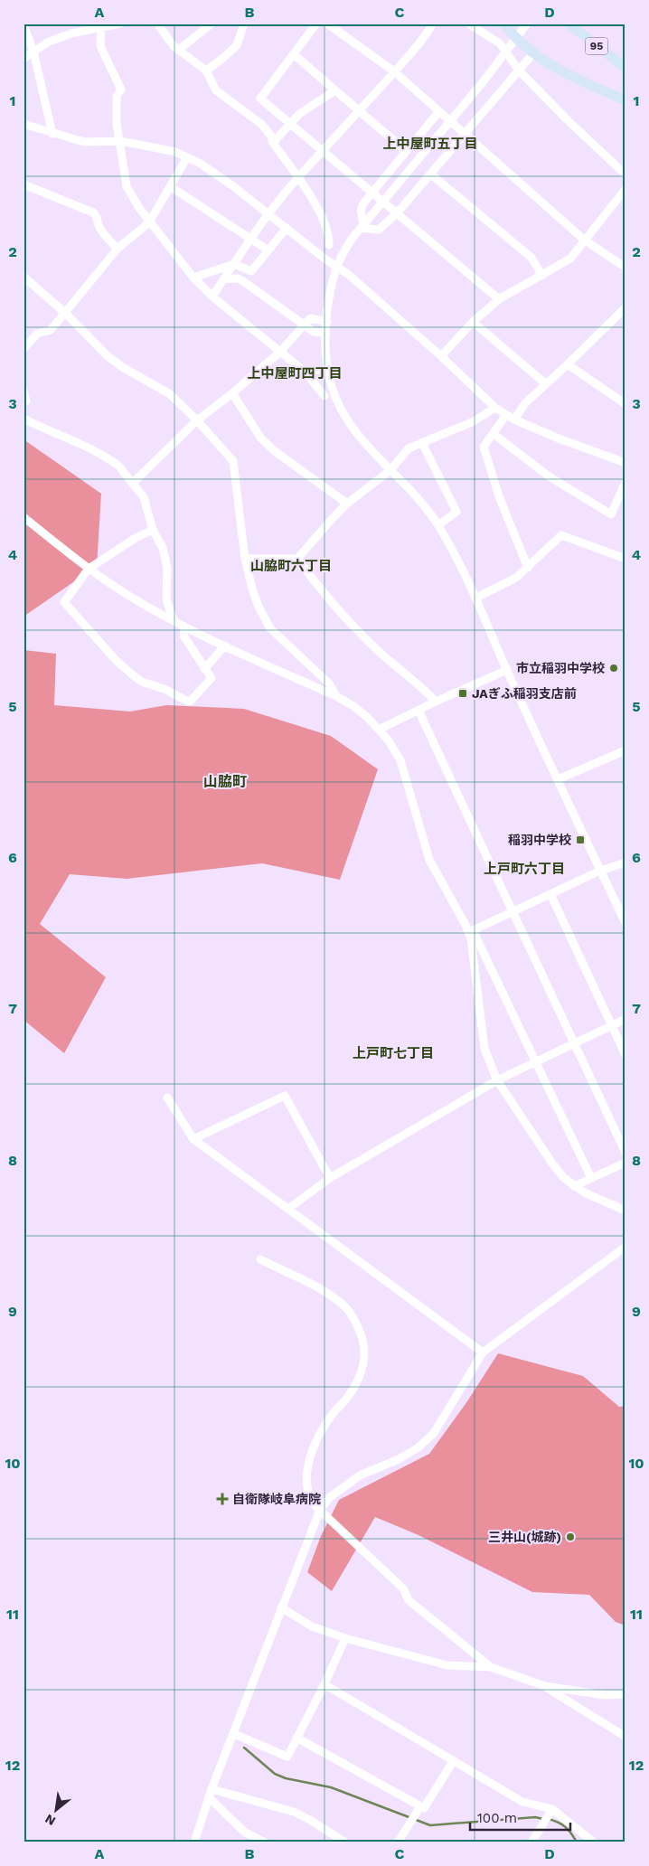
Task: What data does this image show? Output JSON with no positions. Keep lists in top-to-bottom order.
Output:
{
  "streets": {
    "main road": ["95"]
  },
  "districts": [
    "上中屋町五丁目",
    "上中屋町四丁目",
    "山脇町六丁目",
    "山脇町",
    "上戸町六丁目",
    "上戸町七丁目"
  ],
  "places": {
    "other": ["市立稲羽中学校", "三井山(城跡)"],
    "transit": ["JAぎふ稲羽支店前", "稲羽中学校"],
    "health": ["自衛隊岐阜病院"]
  },
  "scale_bar": "100 m",
  "north": "bottom left",
  "grid": {
    "columns": [
      "A",
      "B",
      "C",
      "D"
    ],
    "rows": [
      "1",
      "2",
      "3",
      "4",
      "5",
      "6",
      "7",
      "8",
      "9",
      "10",
      "11",
      "12"
    ]
  }
}
